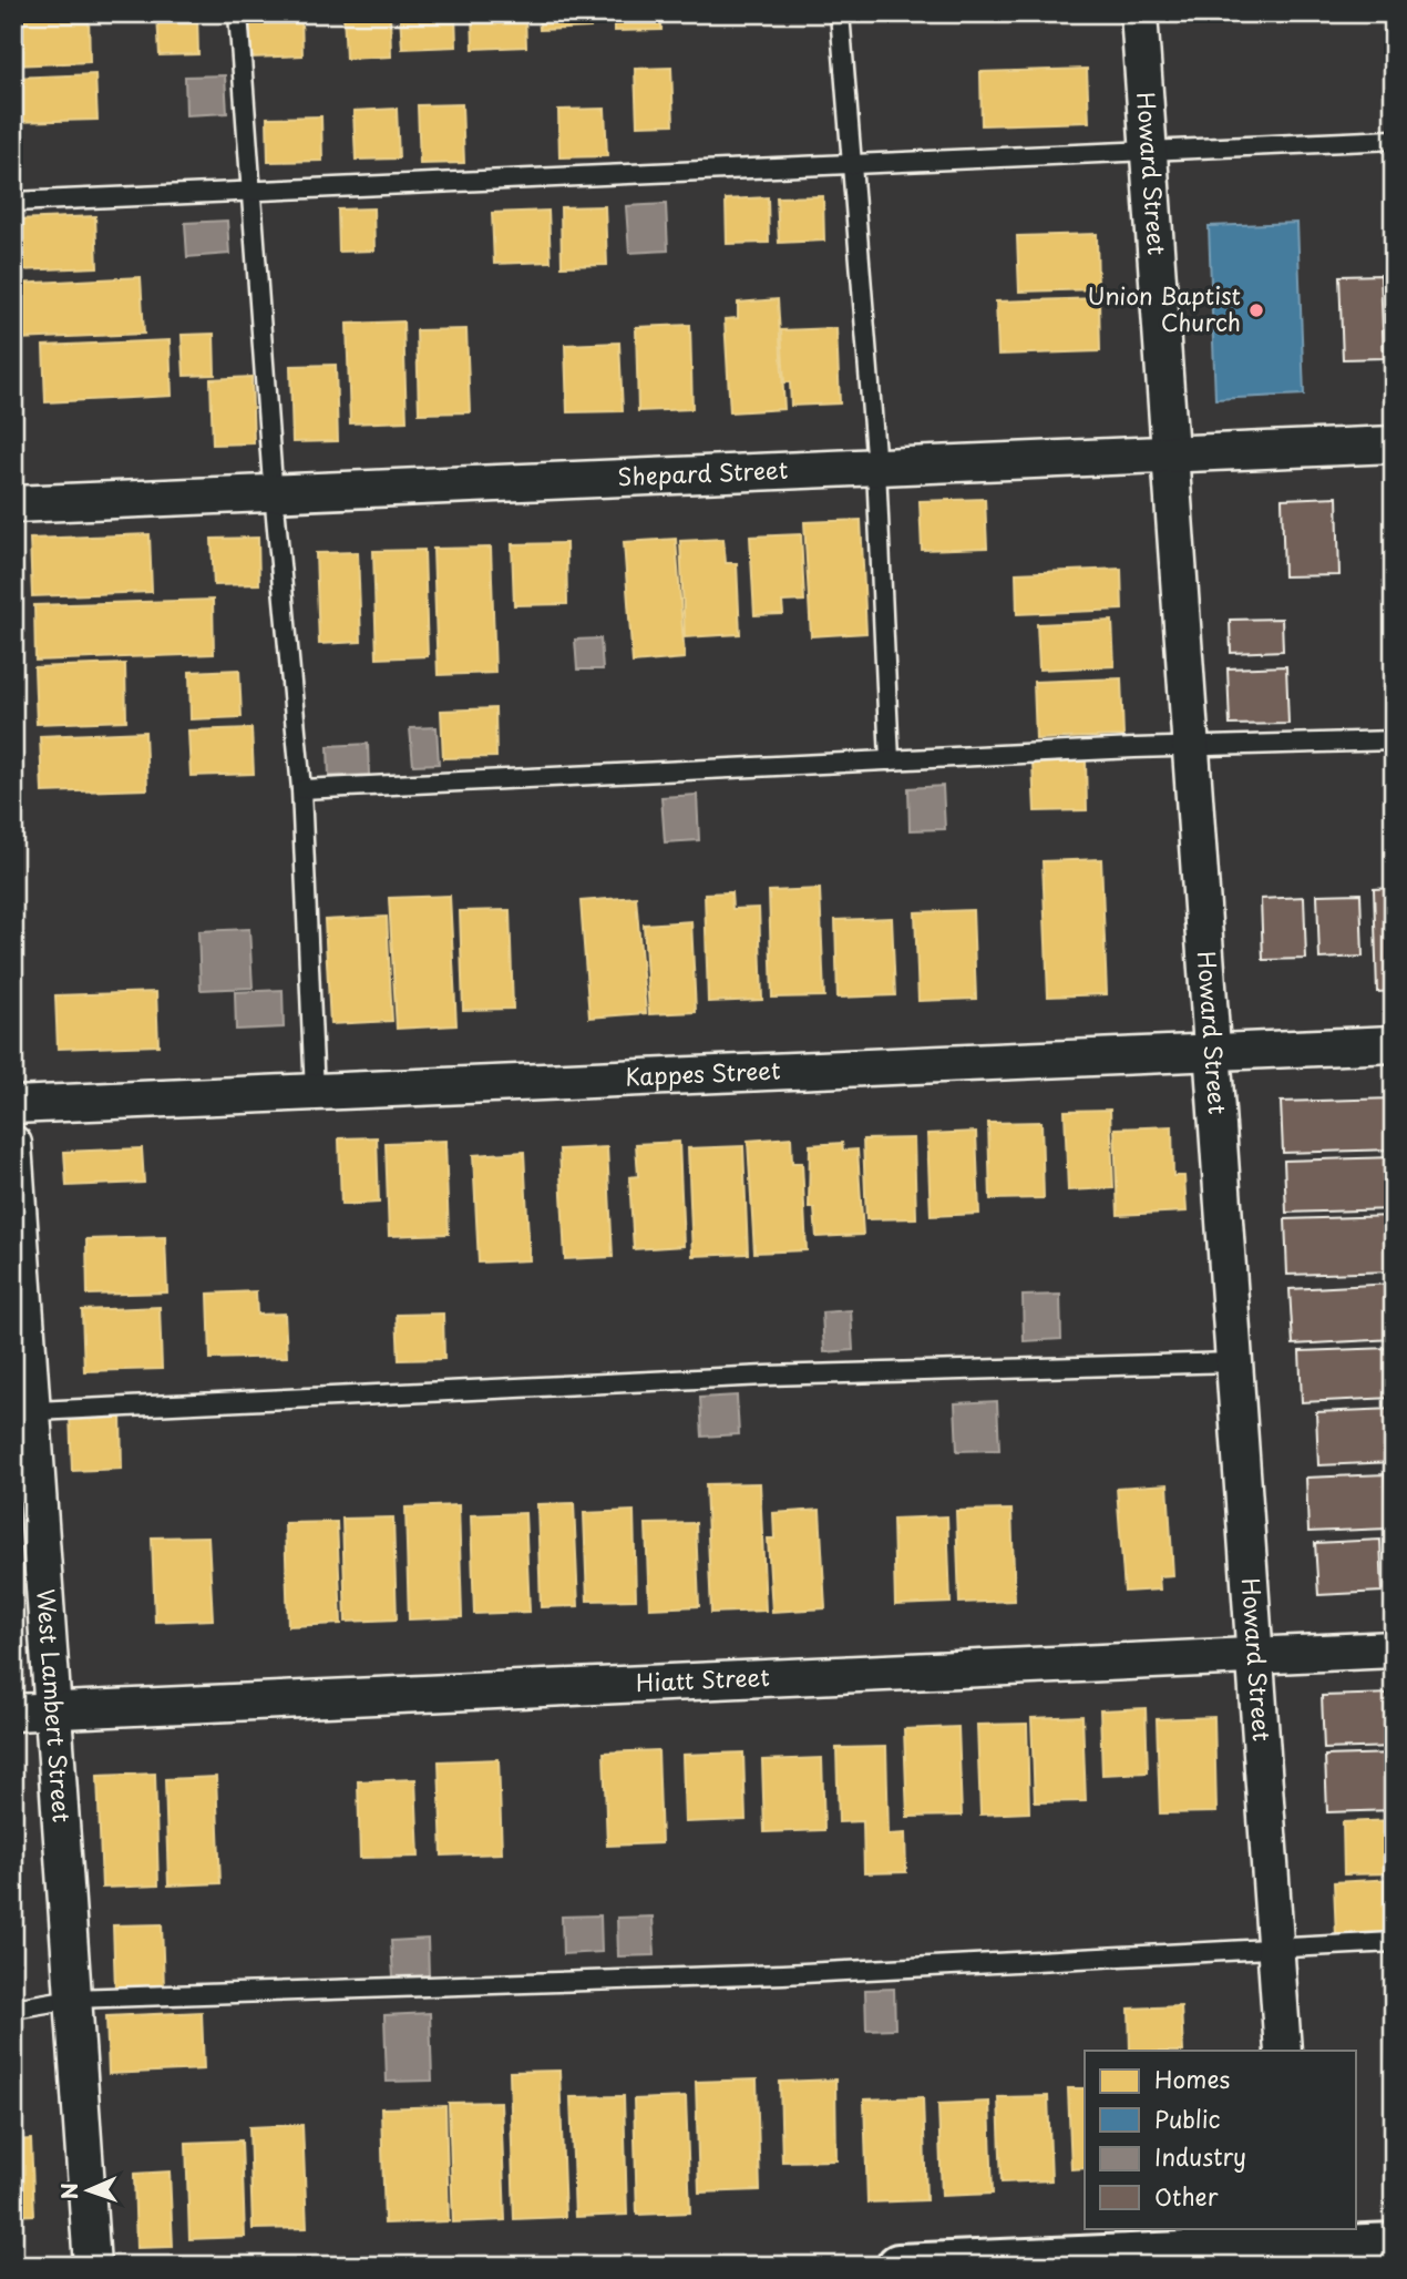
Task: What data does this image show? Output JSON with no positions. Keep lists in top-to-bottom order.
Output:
{
  "streets": {
    "street": [
      "Howard Street",
      "Shepard Street",
      "Kappes Street",
      "Hiatt Street",
      "West Lambert Street"
    ]
  },
  "crossings": [
    ["Howard Street", "Shepard Street"],
    ["Howard Street", "Kappes Street"],
    ["Howard Street", "Hiatt Street"],
    ["Hiatt Street", "West Lambert Street"]
  ],
  "places": ["Union Baptist Church"],
  "legend": [
    "Homes",
    "Public",
    "Industry",
    "Other"
  ],
  "north": "left"
}
